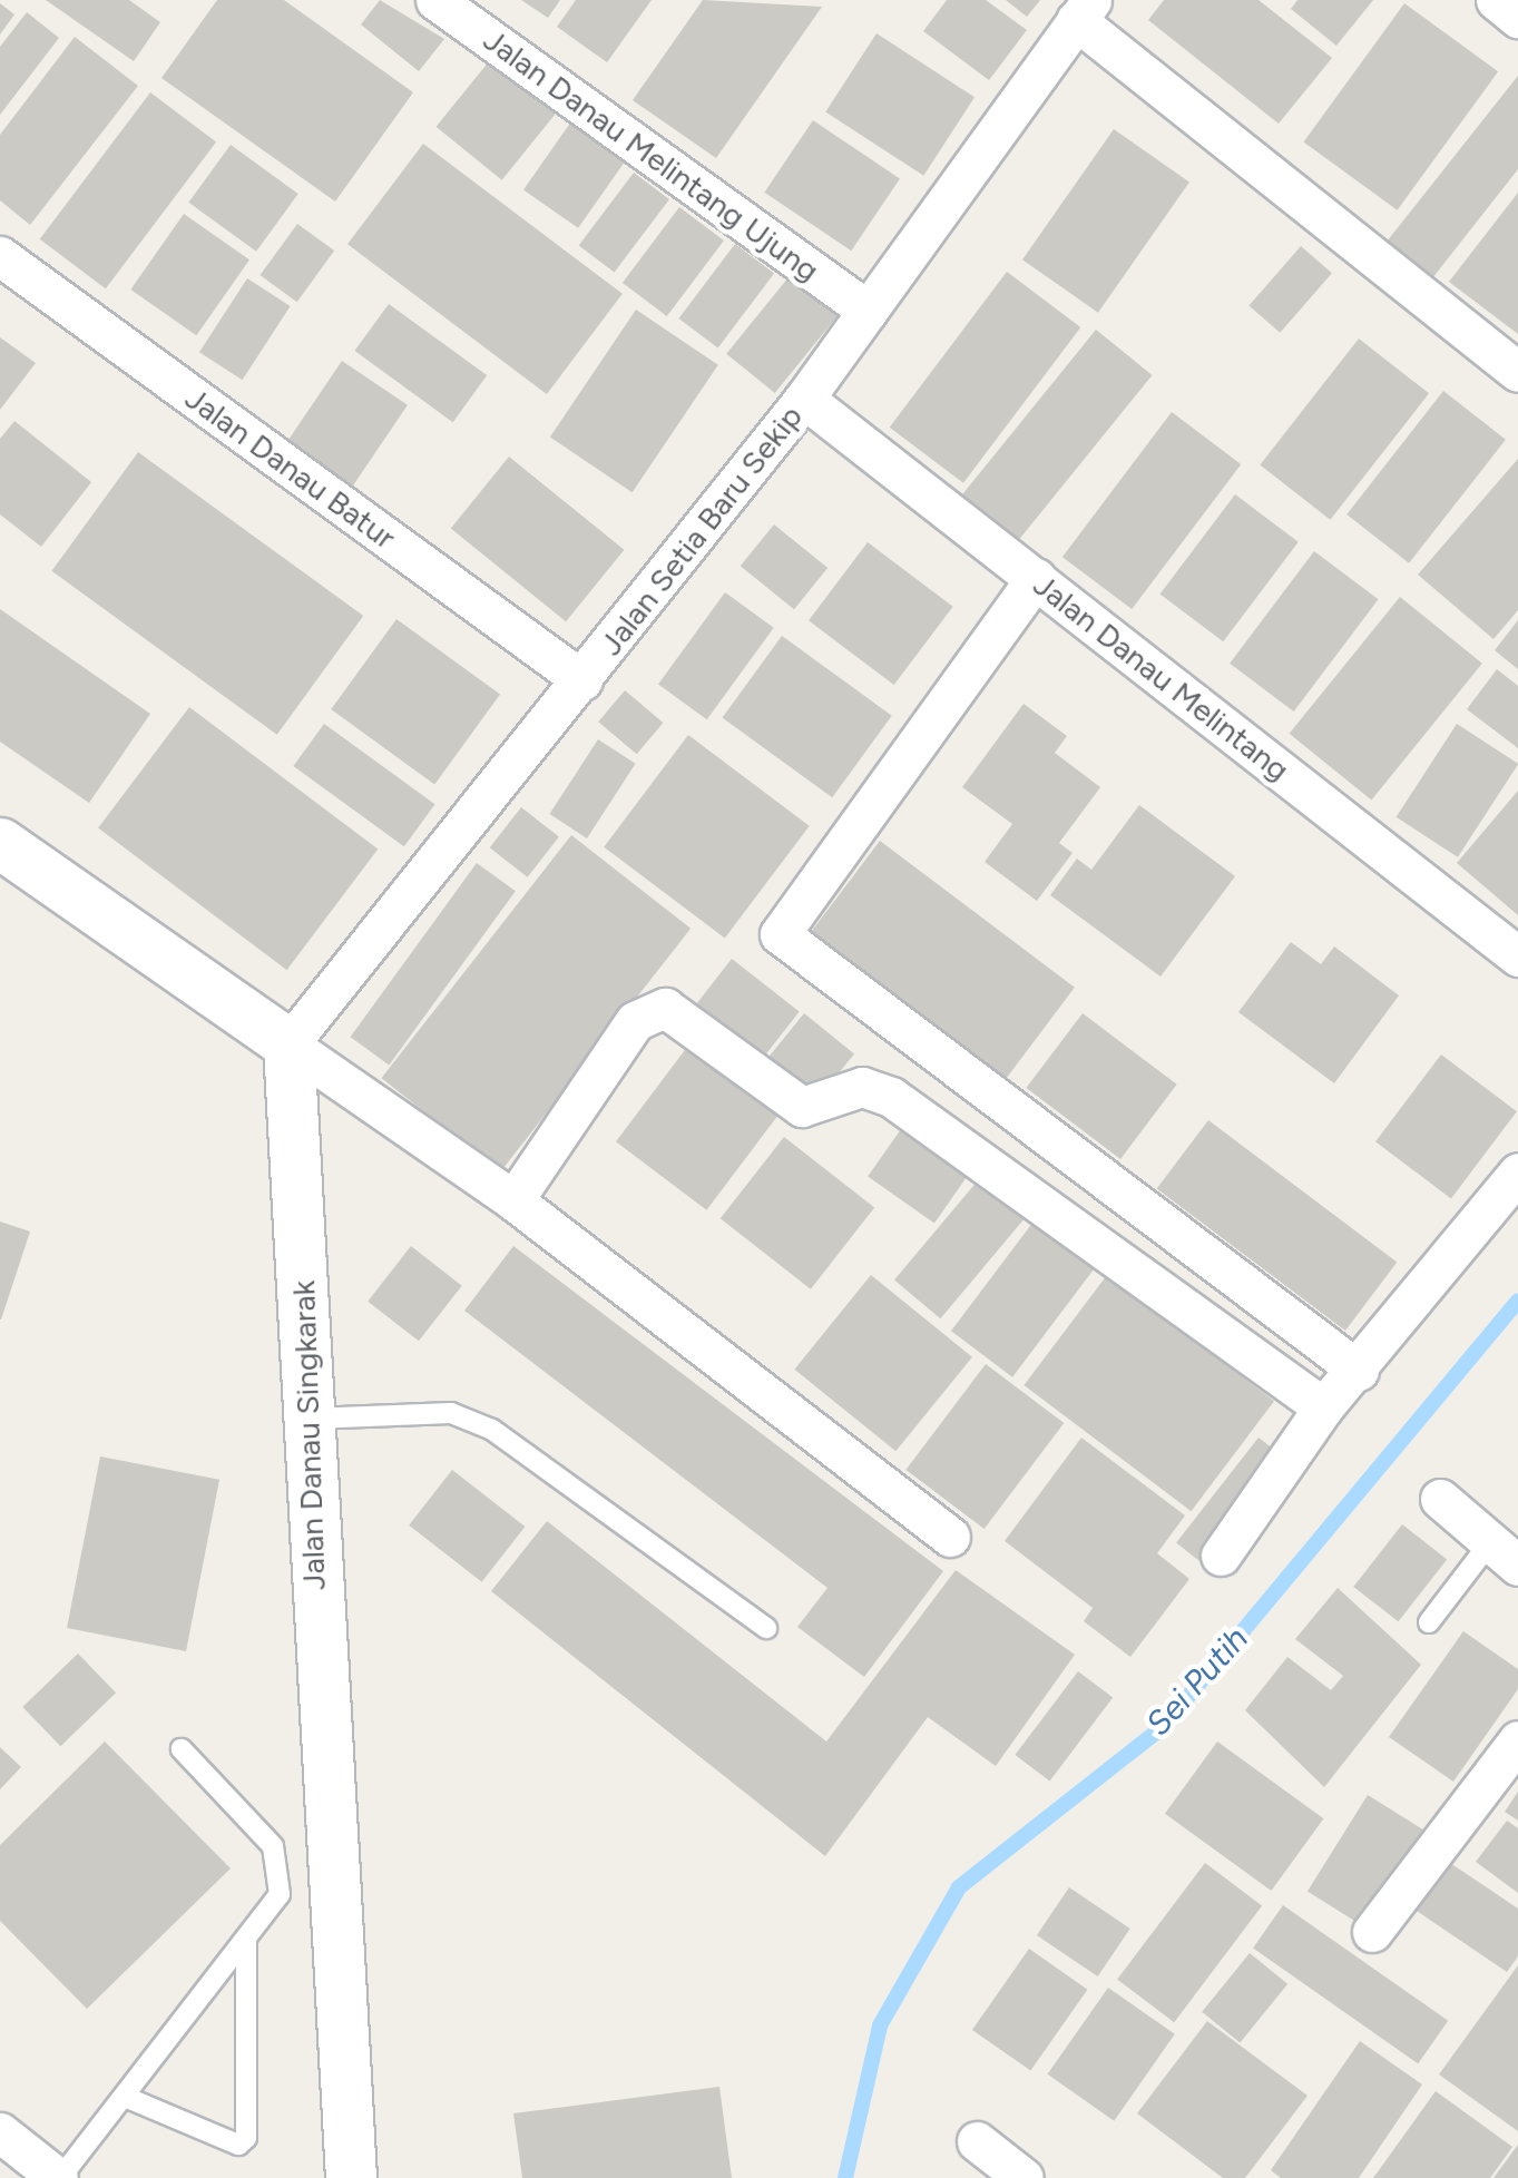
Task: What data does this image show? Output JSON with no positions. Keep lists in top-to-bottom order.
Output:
{
  "streets": {
    "street": [
      "Jalan Danau Melintang Ujung",
      "Jalan Danau Batur",
      "Jalan Setia Baru Sekip",
      "Jalan Danau Melintang",
      "Jalan Danau Singkarak"
    ]
  },
  "crossings": [
    ["Jalan Danau Melintang Ujung", "Jalan Setia Baru Sekip"],
    ["Jalan Danau Batur", "Jalan Setia Baru Sekip"],
    ["Jalan Setia Baru Sekip", "Jalan Danau Melintang"],
    ["Jalan Setia Baru Sekip", "Jalan Danau Singkarak"]
  ],
  "water": ["Sei Putih"]
}
